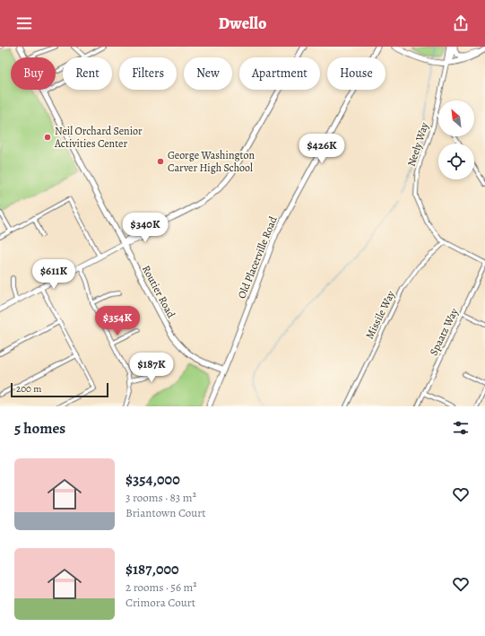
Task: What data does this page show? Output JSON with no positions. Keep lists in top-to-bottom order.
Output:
{
  "streets": {
    "street": [
      "Neely Way",
      "Old Placerville Road",
      "Routier Road",
      "Missile Way",
      "Spaatz Way"
    ]
  },
  "crossings": [
    ["Neely Way", "Missile Way"],
    ["Neely Way", "Spaatz Way"],
    ["Old Placerville Road", "Routier Road"]
  ],
  "places": ["Neil Orchard Senior Activities Center", "George Washington Carver High School"],
  "scale_bar": "200 m",
  "north": "top left",
  "page": {
    "header": "Dwello",
    "chip": [
      "Buy",
      "Rent",
      "Filters",
      "New",
      "Apartment",
      "House"
    ],
    "price": [
      "$426K",
      "$340K",
      "$611K",
      "$354K",
      "$187K"
    ],
    "scale": "200 m",
    "heading": "5 homes",
    "list": [
      {
        "name": "$354,000",
        "note": "3 rooms · 83 m² · Briantown Court"
      },
      {
        "name": "$187,000",
        "note": "2 rooms · 56 m² · Crimora Court"
      }
    ]
  }
}
